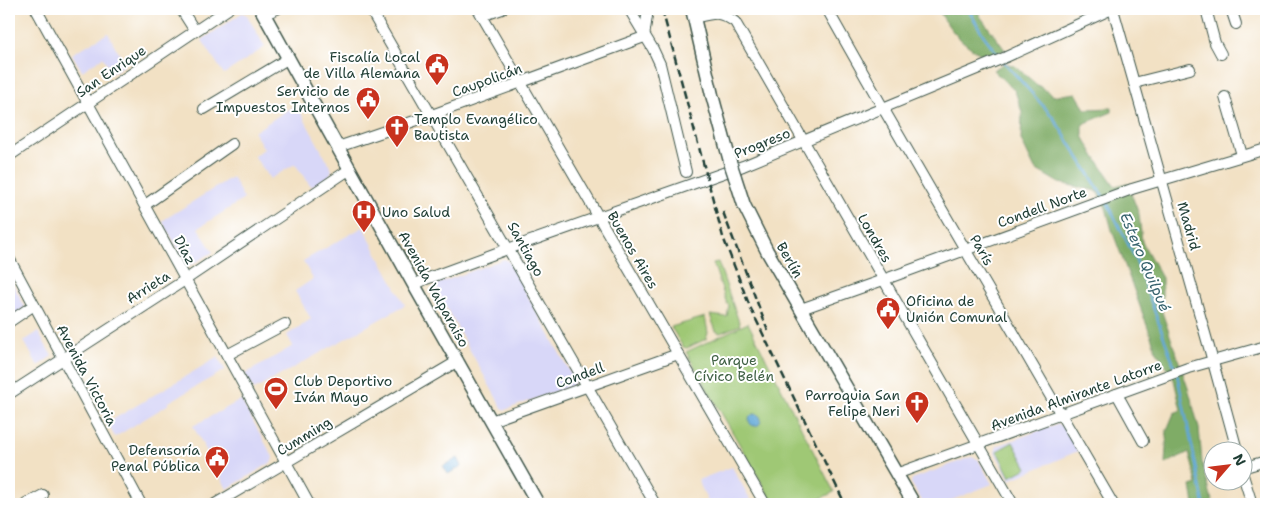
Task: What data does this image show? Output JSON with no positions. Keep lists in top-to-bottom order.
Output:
{
  "streets": {
    "main road": ["Berlín", "Avenida Valparaíso"],
    "street": [
      "San Enrique",
      "Caupolicán",
      "Progreso",
      "Condell Norte",
      "Madrid",
      "Londres",
      "Santiago",
      "Díaz",
      "Buenos Aires",
      "París",
      "Arrieta",
      "Avenida Victoria",
      "Condell",
      "Avenida Almirante Latorre",
      "Cumming"
    ]
  },
  "crossings": [
    ["San Enrique", "Díaz"],
    ["Caupolicán", "Santiago"],
    ["Caupolicán", "Buenos Aires"],
    ["Caupolicán", "Avenida Valparaíso"],
    ["Progreso", "Madrid"],
    ["Progreso", "Londres"],
    ["Progreso", "Santiago"],
    ["Progreso", "Buenos Aires"],
    ["Progreso", "París"],
    ["Progreso", "Avenida Valparaíso"],
    ["Condell Norte", "Madrid"],
    ["Condell Norte", "Londres"],
    ["Condell Norte", "París"],
    ["Condell Norte", "Berlín"],
    ["Madrid", "Avenida Almirante Latorre"],
    ["Londres", "Berlín"],
    ["Londres", "Avenida Almirante Latorre"],
    ["Santiago", "Condell"],
    ["Díaz", "Arrieta"],
    ["Díaz", "Cumming"],
    ["Buenos Aires", "Condell"],
    ["París", "Avenida Almirante Latorre"],
    ["Berlín", "Avenida Almirante Latorre"],
    ["Arrieta", "Avenida Valparaíso"],
    ["Arrieta", "Avenida Victoria"],
    ["Avenida Valparaíso", "Condell"],
    ["Avenida Valparaíso", "Cumming"]
  ],
  "water": ["Estero Quilpué"],
  "parks": ["Parque Cívico Belén"],
  "places": {
    "public building": [
      "Fiscalía Local de Villa Alemana",
      "Servicio de Impuestos Internos",
      "Oficina de Unión Comunal",
      "Defensoría Penal Pública"
    ],
    "church": ["Templo Evangélico Bautista", "Parroquia San Felipe Neri"],
    "hospital": ["Uno Salud"],
    "sports": ["Club Deportivo Iván Mayo"]
  },
  "north": "top right"
}
